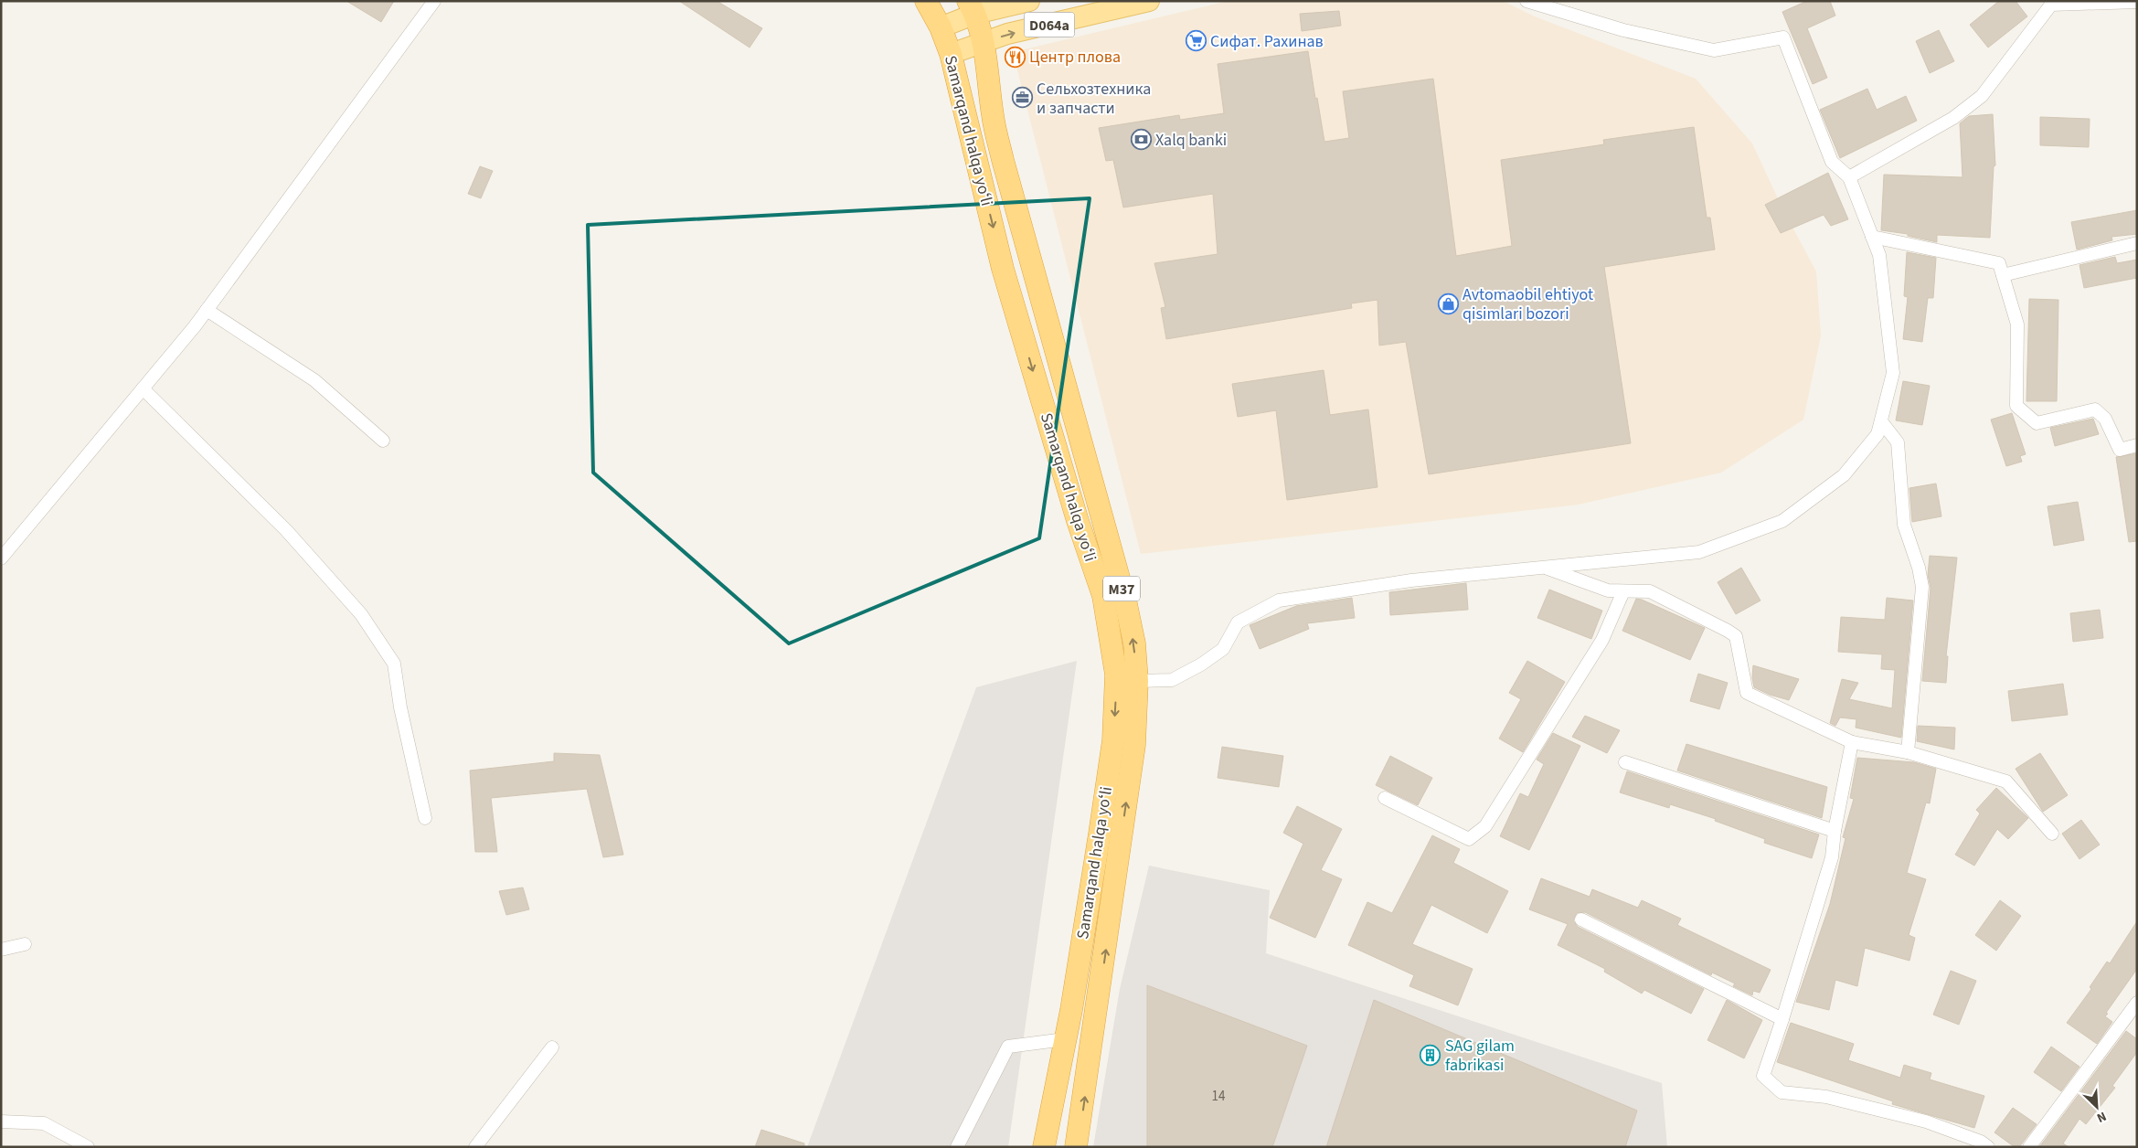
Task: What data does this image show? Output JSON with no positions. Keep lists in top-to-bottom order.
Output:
{
  "streets": {
    "highway": ["Samarqand halqa yoʻli", "M37"],
    "main road": ["D064a"]
  },
  "crossings": [
    ["D064a", "Samarqand halqa yoʻli"]
  ],
  "places": {
    "supermarket": ["Сифат. Рахинав"],
    "restaurant": ["Центр плова"],
    "office": ["Сельхозтехника и запчасти"],
    "bank": ["Xalq banki"],
    "shop": ["Avtomaobil ehtiyot qisimlari bozori"],
    "building": ["SAG gilam fabrikasi"]
  },
  "house_numbers": ["14"],
  "north": "bottom right"
}
